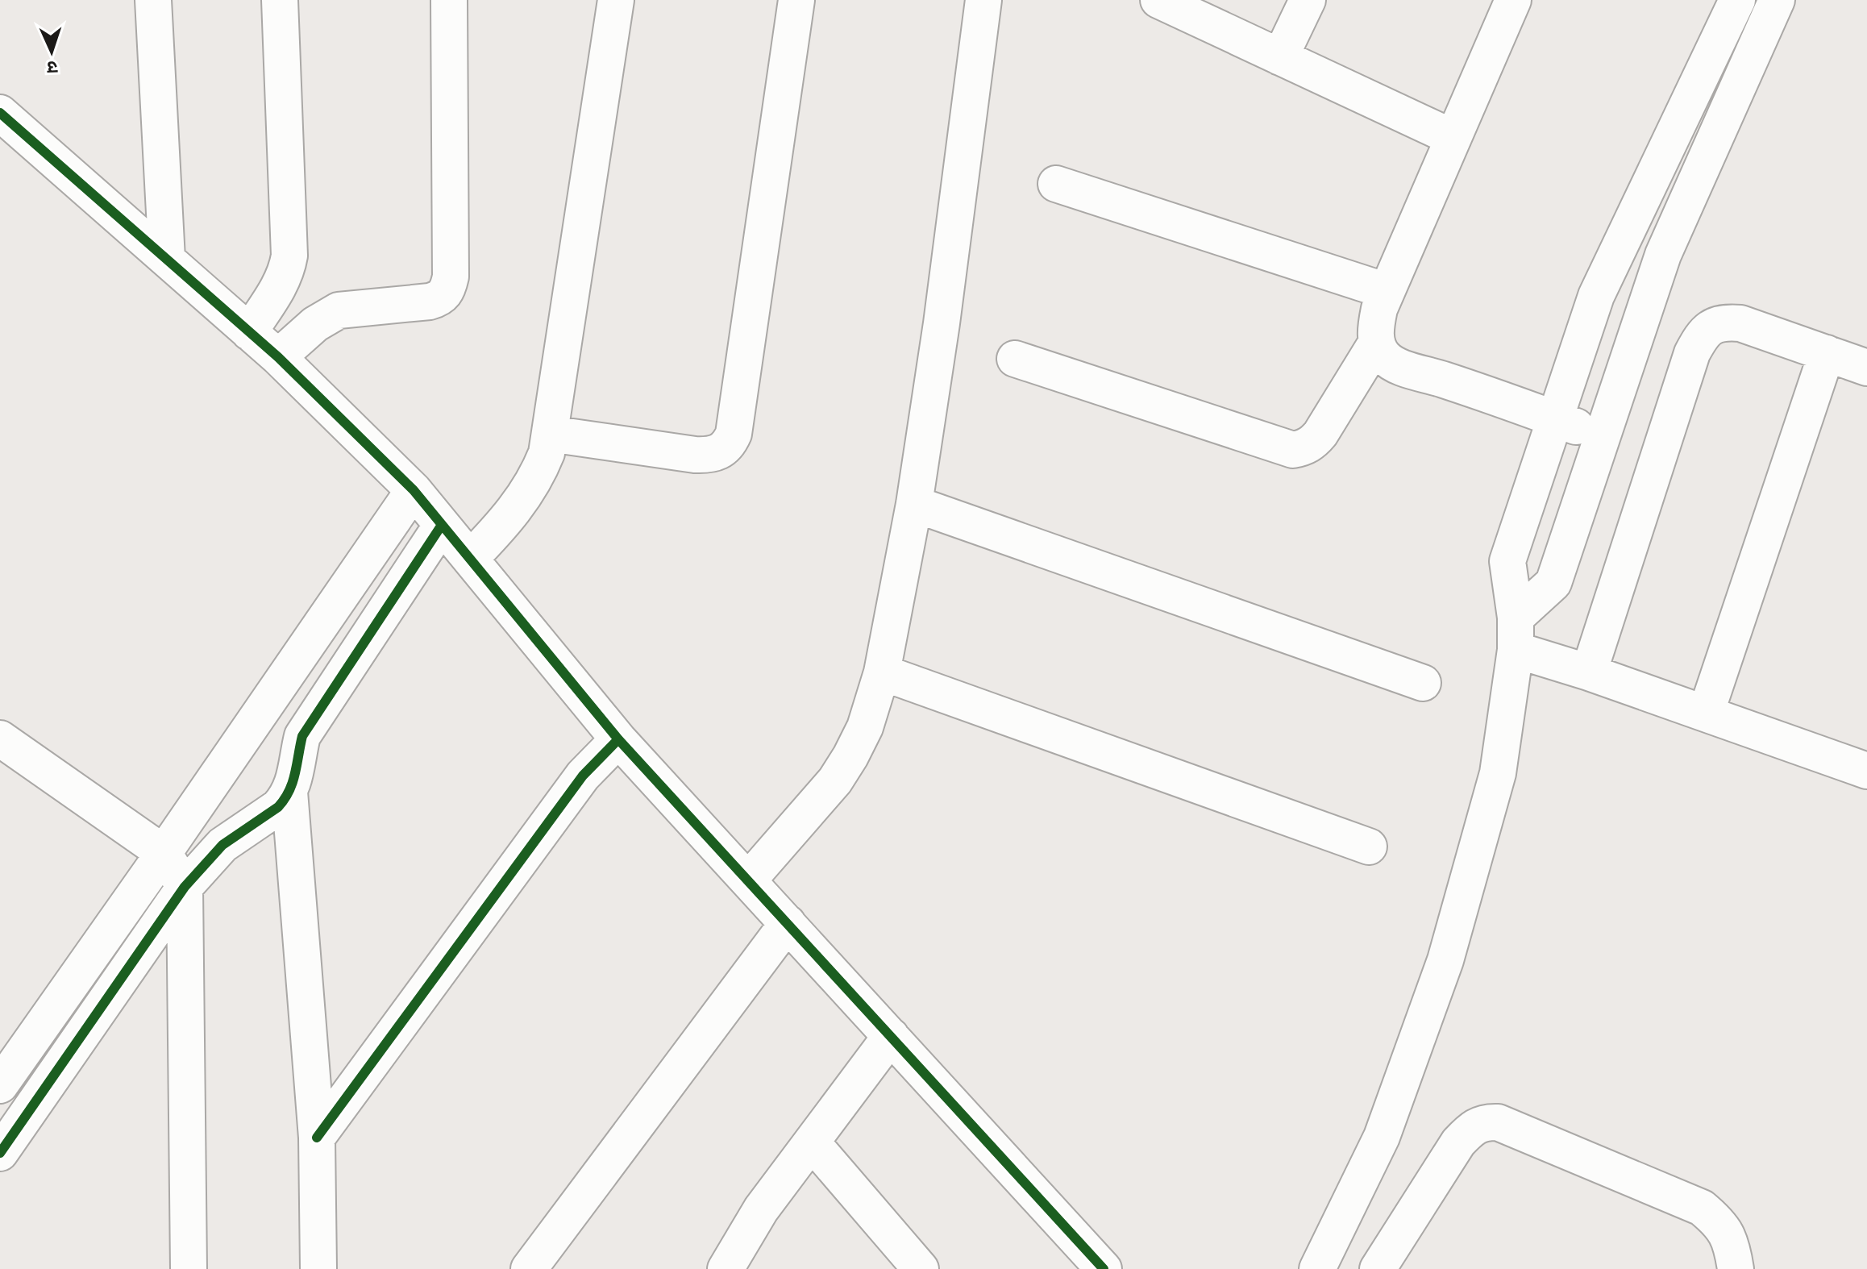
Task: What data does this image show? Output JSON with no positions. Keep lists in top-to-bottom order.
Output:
{
  "north": "bottom"
}
